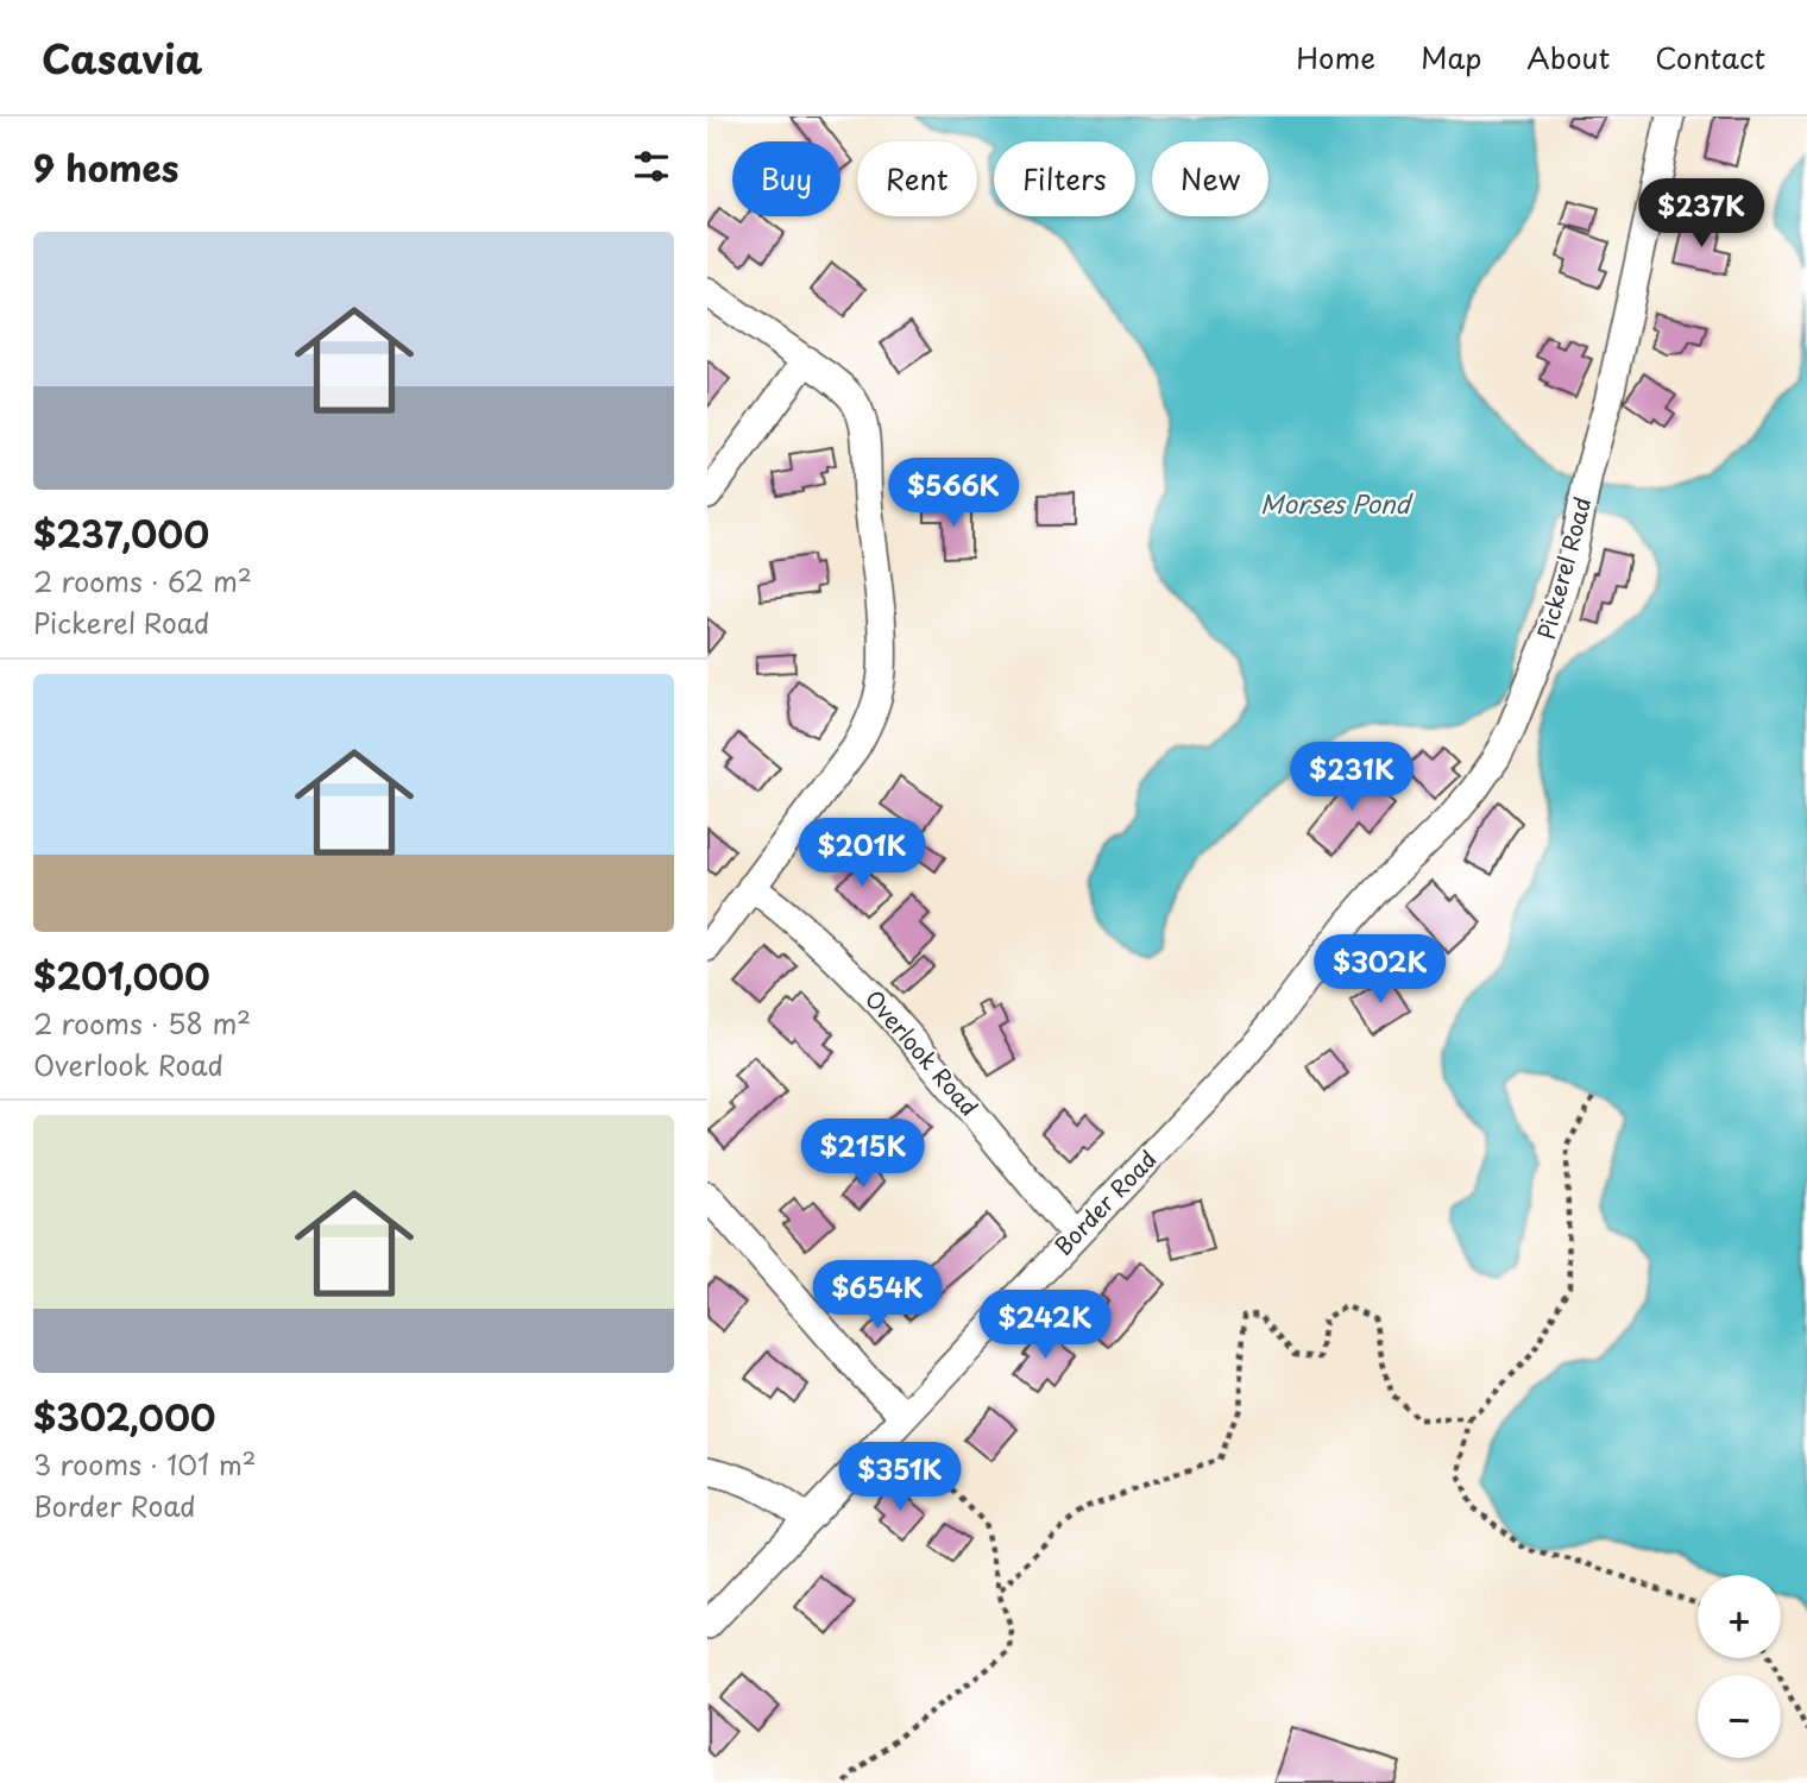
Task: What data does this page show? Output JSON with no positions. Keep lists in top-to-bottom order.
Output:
{
  "streets": {
    "street": ["Pickerel Road", "Overlook Road", "Border Road"]
  },
  "crossings": [
    ["Pickerel Road", "Border Road"],
    ["Overlook Road", "Border Road"]
  ],
  "water": ["Morses Pond"],
  "page": {
    "header": "Casavia",
    "nav": [
      "Home",
      "Map",
      "About",
      "Contact"
    ],
    "heading": "9 homes",
    "chip": [
      "Buy",
      "Rent",
      "Filters",
      "New"
    ],
    "price": [
      "$237K",
      "$566K",
      "$231K",
      "$201K",
      "$302K",
      "$215K",
      "$654K",
      "$242K",
      "$351K"
    ],
    "list": [
      {
        "name": "$237,000",
        "note": "2 rooms · 62 m² · Pickerel Road"
      },
      {
        "name": "$201,000",
        "note": "2 rooms · 58 m² · Overlook Road"
      },
      {
        "name": "$302,000",
        "note": "3 rooms · 101 m² · Border Road"
      }
    ],
    "map_buttons": ["+", "−"]
  }
}
